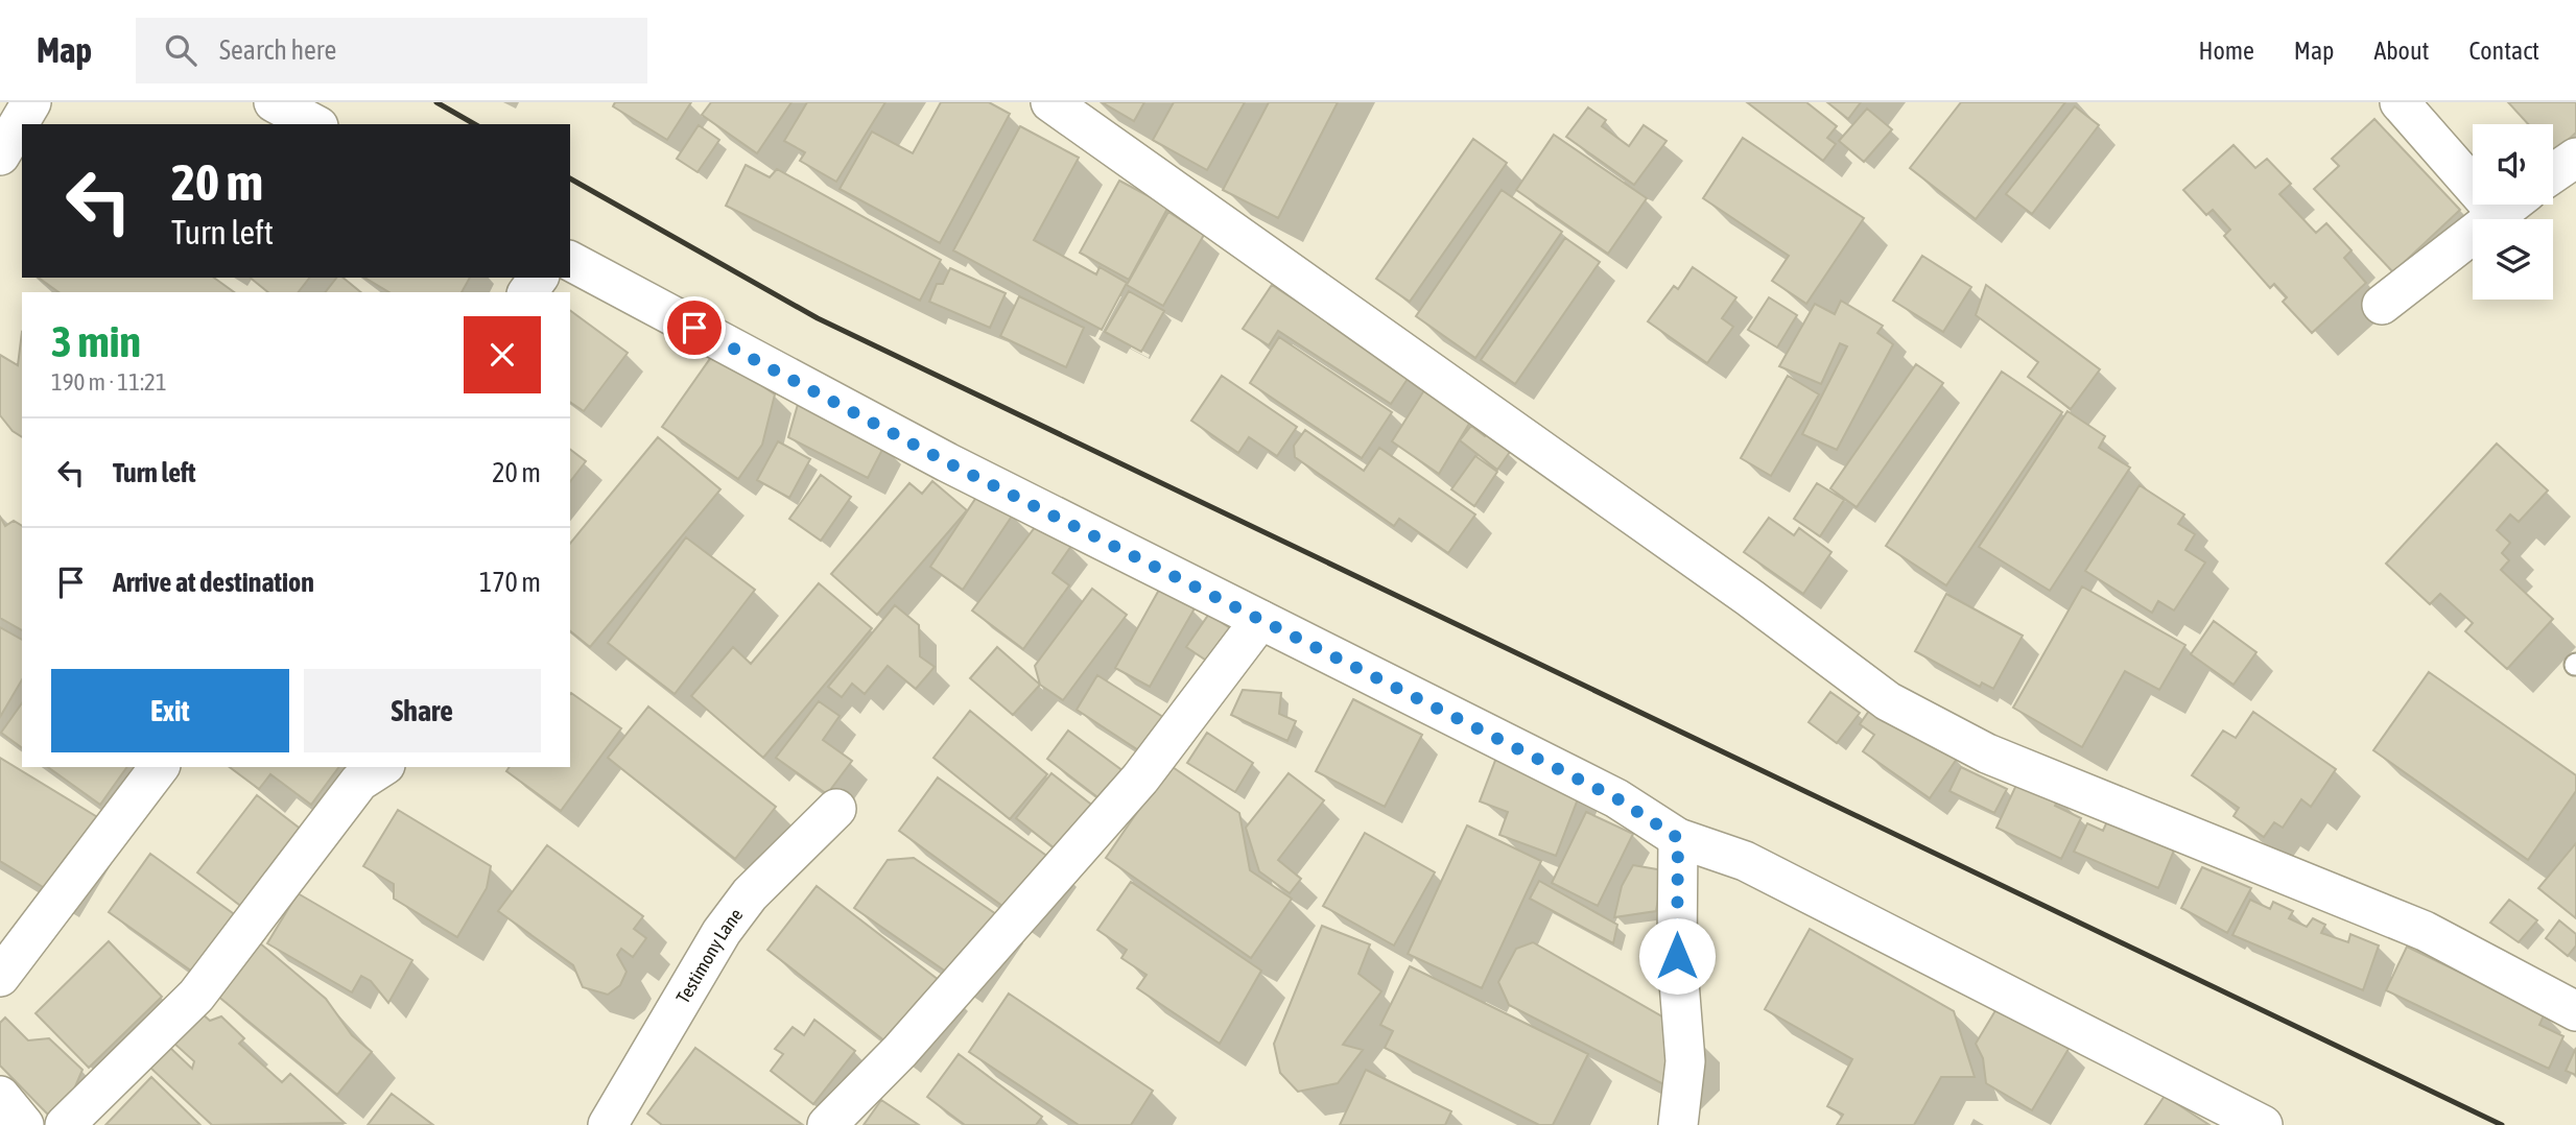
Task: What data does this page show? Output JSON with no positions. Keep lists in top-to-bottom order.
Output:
{
  "streets": {
    "street": ["Testimony Lane"]
  },
  "page": {
    "header": "Map",
    "search": "Search here",
    "nav": [
      "Home",
      "Map",
      "About",
      "Contact"
    ],
    "turn": ["20 m", "Turn left"],
    "heading": ["3 min", "190 m · 11:21"],
    "list": [
      {
        "name": "Turn left",
        "value": "20 m"
      },
      {
        "name": "Arrive at destination",
        "value": "170 m"
      }
    ],
    "buttons": ["Exit", "Share"]
  }
}
